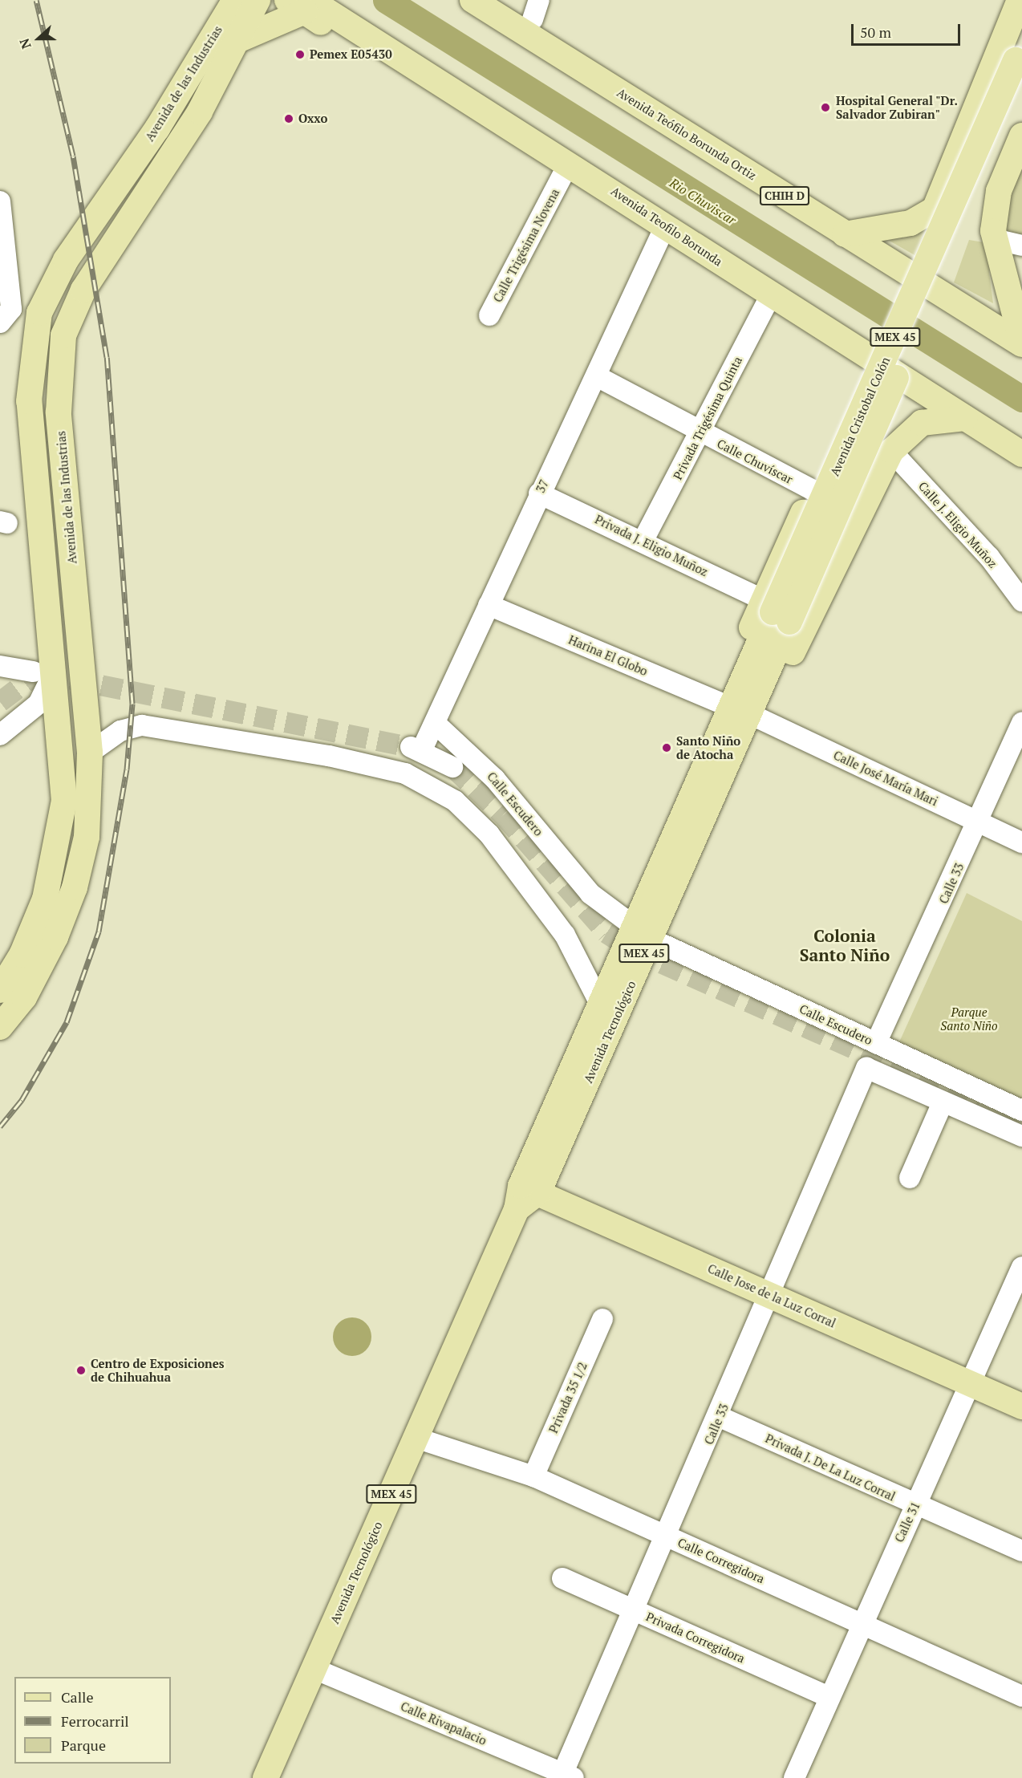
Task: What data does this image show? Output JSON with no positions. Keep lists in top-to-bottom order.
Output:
{
  "streets": {
    "main road": [
      "Avenida de las Industrias",
      "Avenida Teófilo Borunda Ortiz",
      "CHIH D",
      "Avenida Teofilo Borunda",
      "MEX 45",
      "Avenida Cristobal Colón",
      "Avenida Tecnológico",
      "Calle Jose de la Luz Corral"
    ],
    "street": [
      "Calle Trigésima Novena",
      "Privada Trigésima Quinta",
      "Calle Chuvíscar",
      "37",
      "Calle J. Eligio Muñoz",
      "Privada J. Eligio Muñoz",
      "Harina El Globo",
      "Calle José María Mari",
      "Calle Escudero",
      "Calle 33",
      "Privada 35 1/2",
      "Privada J. De La Luz Corral",
      "Calle 31",
      "Calle Corregidora",
      "Privada Corregidora",
      "Calle Rivapalacio"
    ]
  },
  "crossings": [
    ["Avenida Teofilo Borunda", "Privada Trigésima Quinta"],
    ["Avenida Teofilo Borunda", "37"],
    ["Avenida Cristobal Colón", "Privada J. Eligio Muñoz"],
    ["Avenida Cristobal Colón", "Harina El Globo"],
    ["Avenida Cristobal Colón", "Calle José María Mari"],
    ["Avenida Cristobal Colón", "Avenida Tecnológico"],
    ["Privada Trigésima Quinta", "Calle Chuvíscar"],
    ["Privada Trigésima Quinta", "Privada J. Eligio Muñoz"],
    ["Calle Chuvíscar", "37"],
    ["37", "Privada J. Eligio Muñoz"],
    ["37", "Harina El Globo"],
    ["37", "Calle Escudero"],
    ["Harina El Globo", "Calle José María Mari"],
    ["Harina El Globo", "Avenida Tecnológico"],
    ["Calle José María Mari", "Calle 33"],
    ["Calle José María Mari", "Avenida Tecnológico"],
    ["Calle Escudero", "Calle 33"],
    ["Calle Escudero", "Avenida Tecnológico"],
    ["Calle 33", "Calle Jose de la Luz Corral"],
    ["Calle 33", "Privada J. De La Luz Corral"],
    ["Calle 33", "Calle Corregidora"],
    ["Calle 33", "Privada Corregidora"],
    ["Calle 33", "Calle Rivapalacio"],
    ["Avenida Tecnológico", "Calle Jose de la Luz Corral"],
    ["Avenida Tecnológico", "Calle Corregidora"],
    ["Avenida Tecnológico", "Calle Rivapalacio"],
    ["Calle Jose de la Luz Corral", "Calle 31"],
    ["Privada 35 1/2", "Calle Corregidora"],
    ["Privada J. De La Luz Corral", "Calle 31"],
    ["Calle 31", "Calle Corregidora"],
    ["Calle 31", "Privada Corregidora"]
  ],
  "districts": ["Colonia Santo Niño"],
  "water": ["Rio Chuviscar"],
  "parks": ["Parque Santo Niño"],
  "places": [
    "Pemex E05430",
    "Hospital General \"Dr. Salvador Zubiran\"",
    "Oxxo",
    "Santo Niño de Atocha",
    "Centro de Exposiciones de Chihuahua"
  ],
  "legend": ["Calle", "Ferrocarril", "Parque"],
  "scale_bar": "50 m",
  "north": "left"
}
